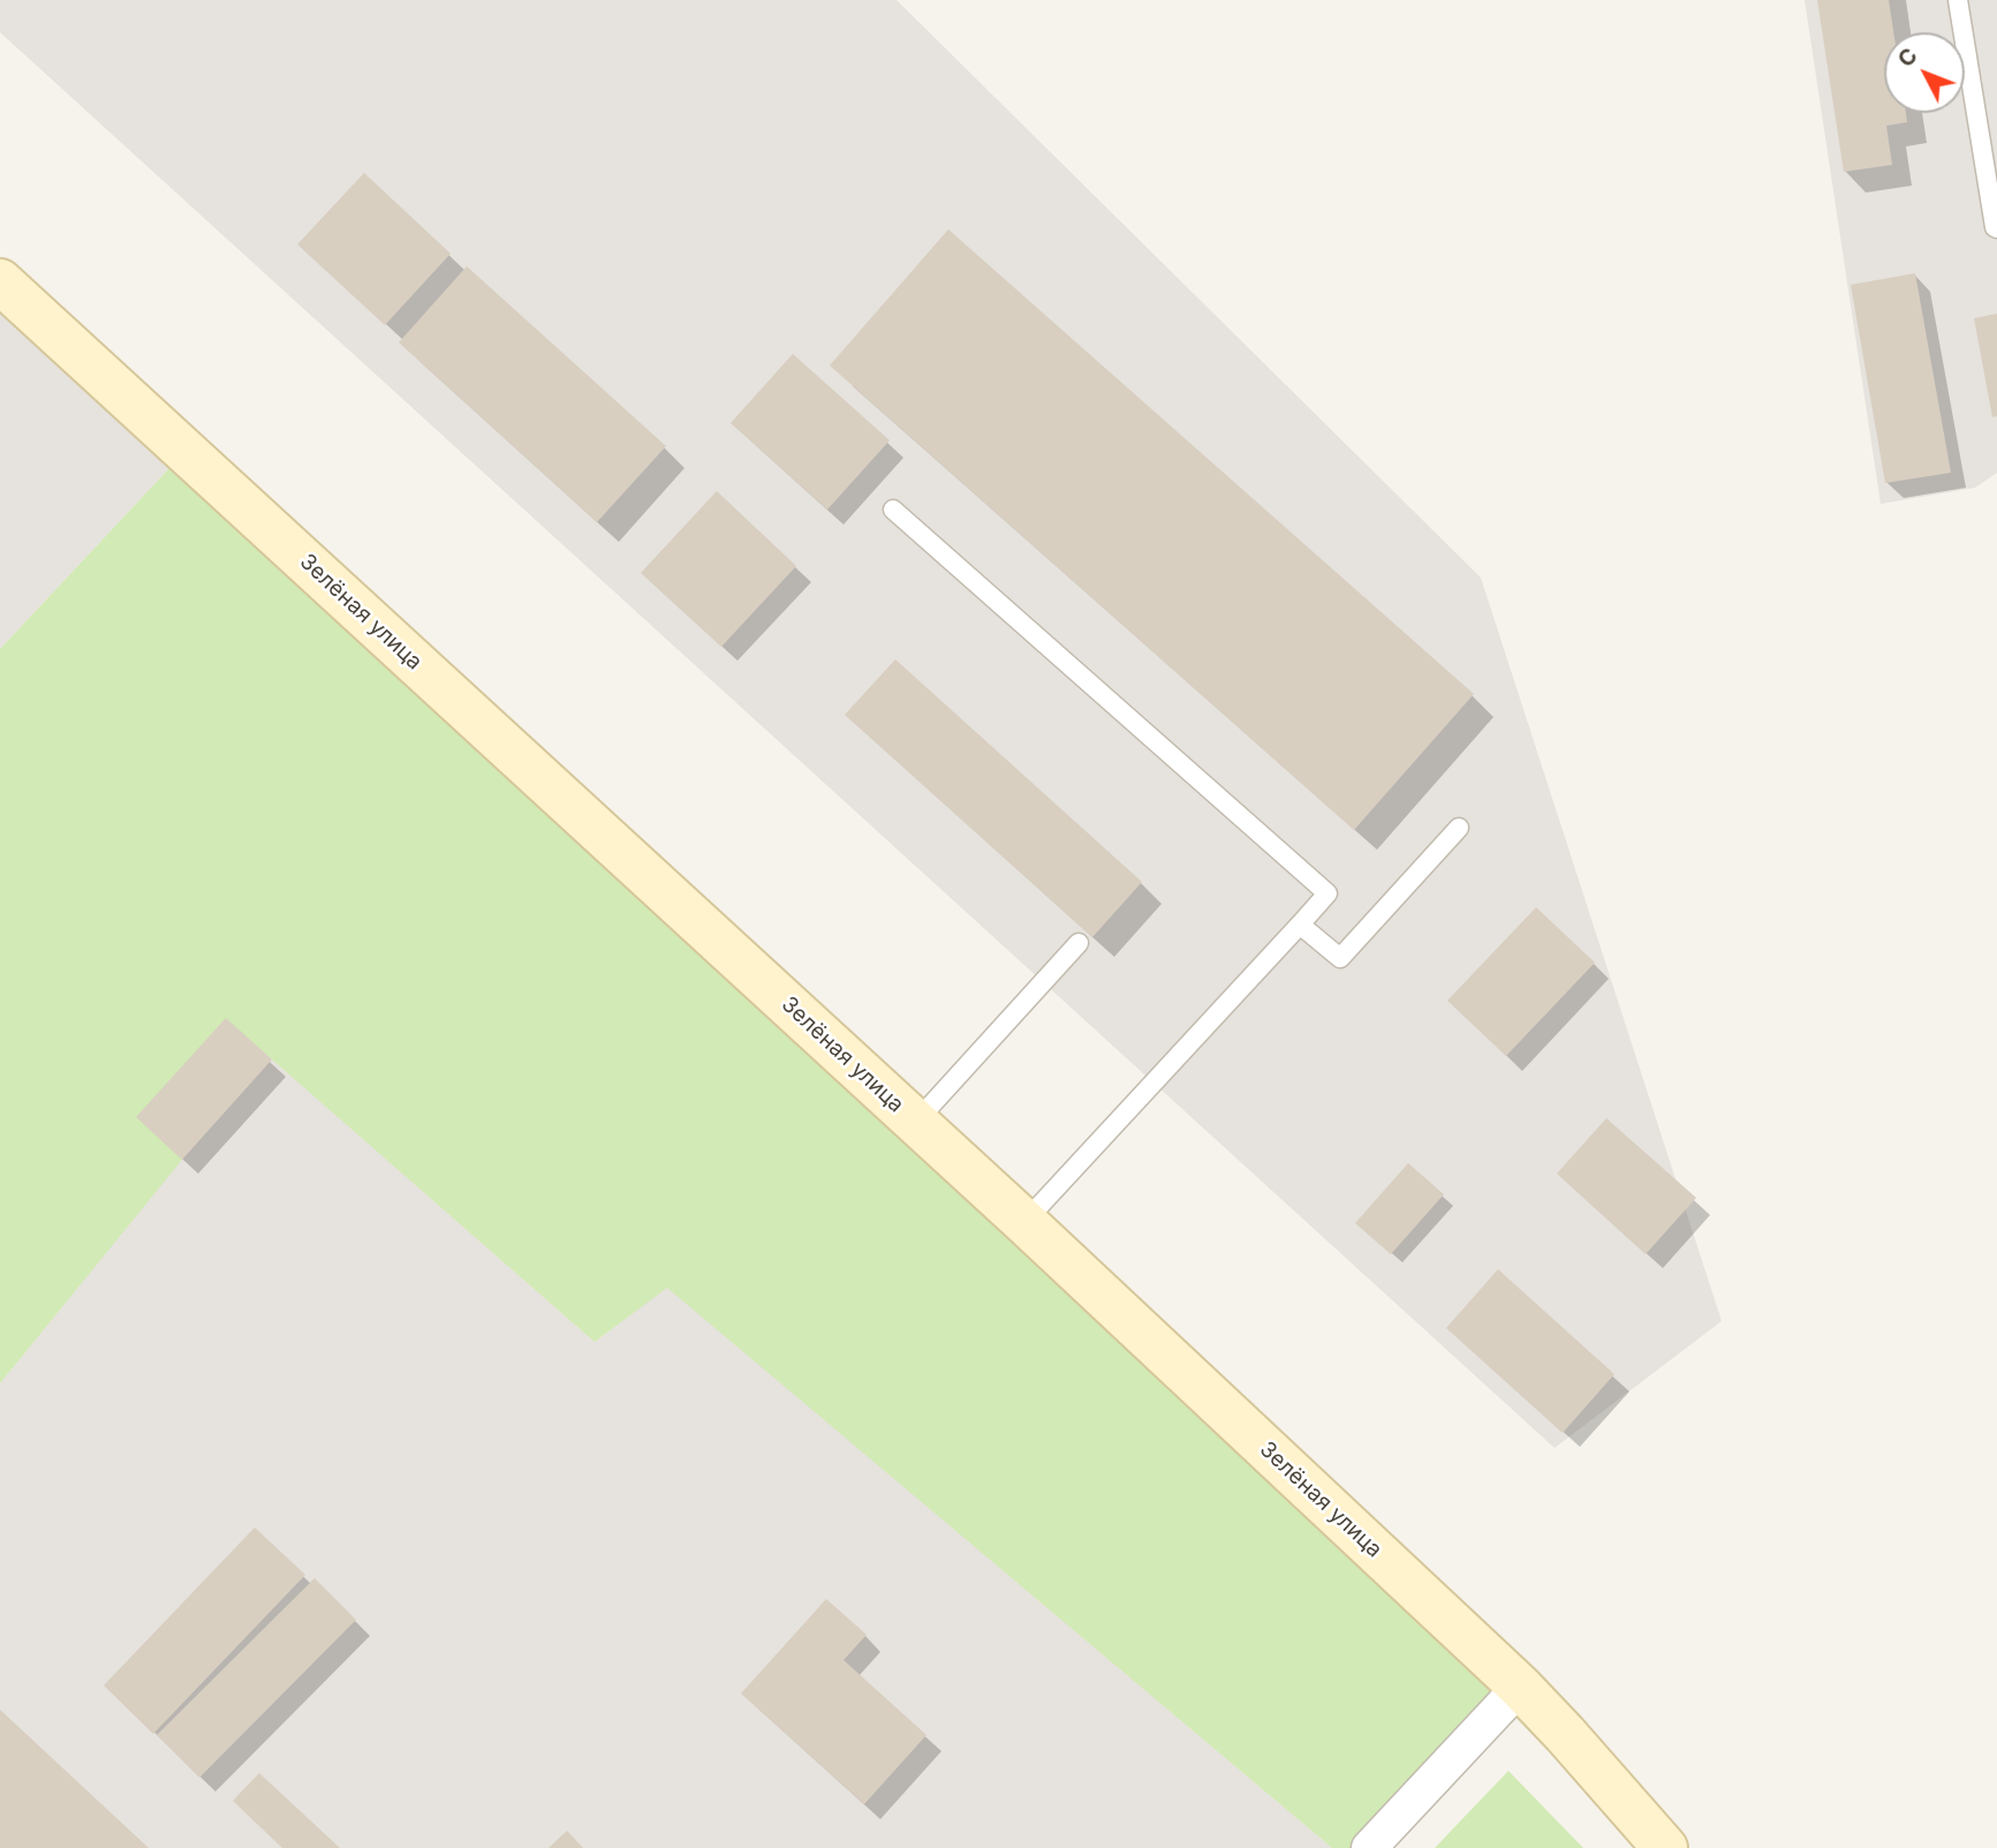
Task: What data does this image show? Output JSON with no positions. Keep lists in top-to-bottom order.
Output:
{
  "streets": {
    "street": ["Зелёная улица"]
  },
  "north": "top left"
}
